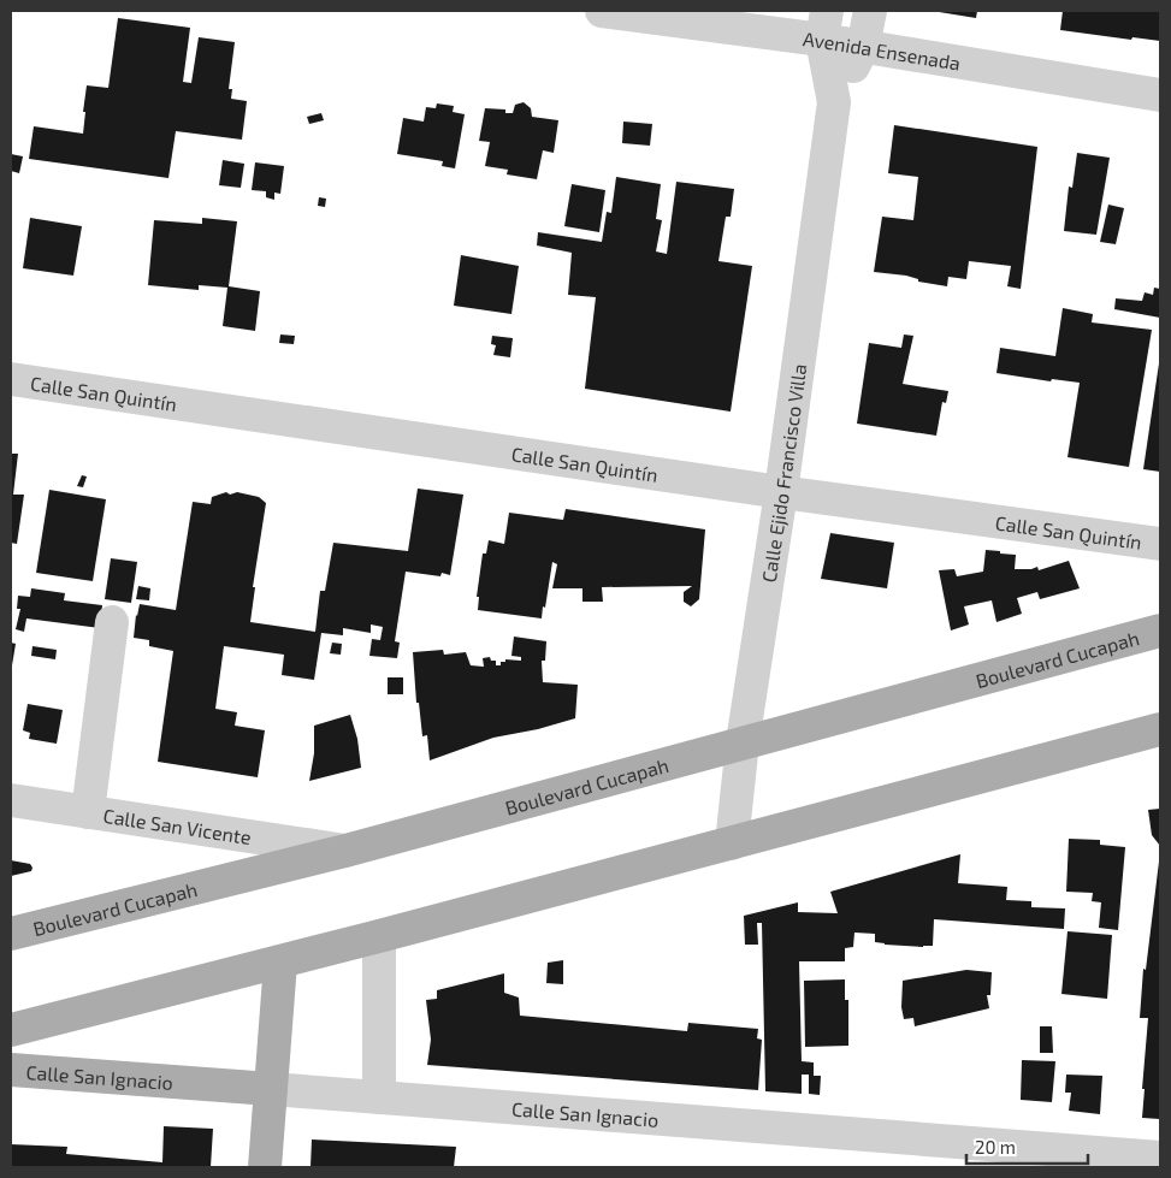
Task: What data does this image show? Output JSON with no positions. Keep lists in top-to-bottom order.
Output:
{
  "streets": {
    "main road": ["Boulevard Cucapah", "Calle San Ignacio"],
    "street": [
      "Avenida Ensenada",
      "Calle San Quintín",
      "Calle Ejido Francisco Villa",
      "Calle San Vicente"
    ]
  },
  "crossings": [
    ["Avenida Ensenada", "Calle Ejido Francisco Villa"],
    ["Calle San Quintín", "Calle Ejido Francisco Villa"],
    ["Calle Ejido Francisco Villa", "Boulevard Cucapah"],
    ["Boulevard Cucapah", "Calle San Vicente"]
  ],
  "scale_bar": "20 m"
}
